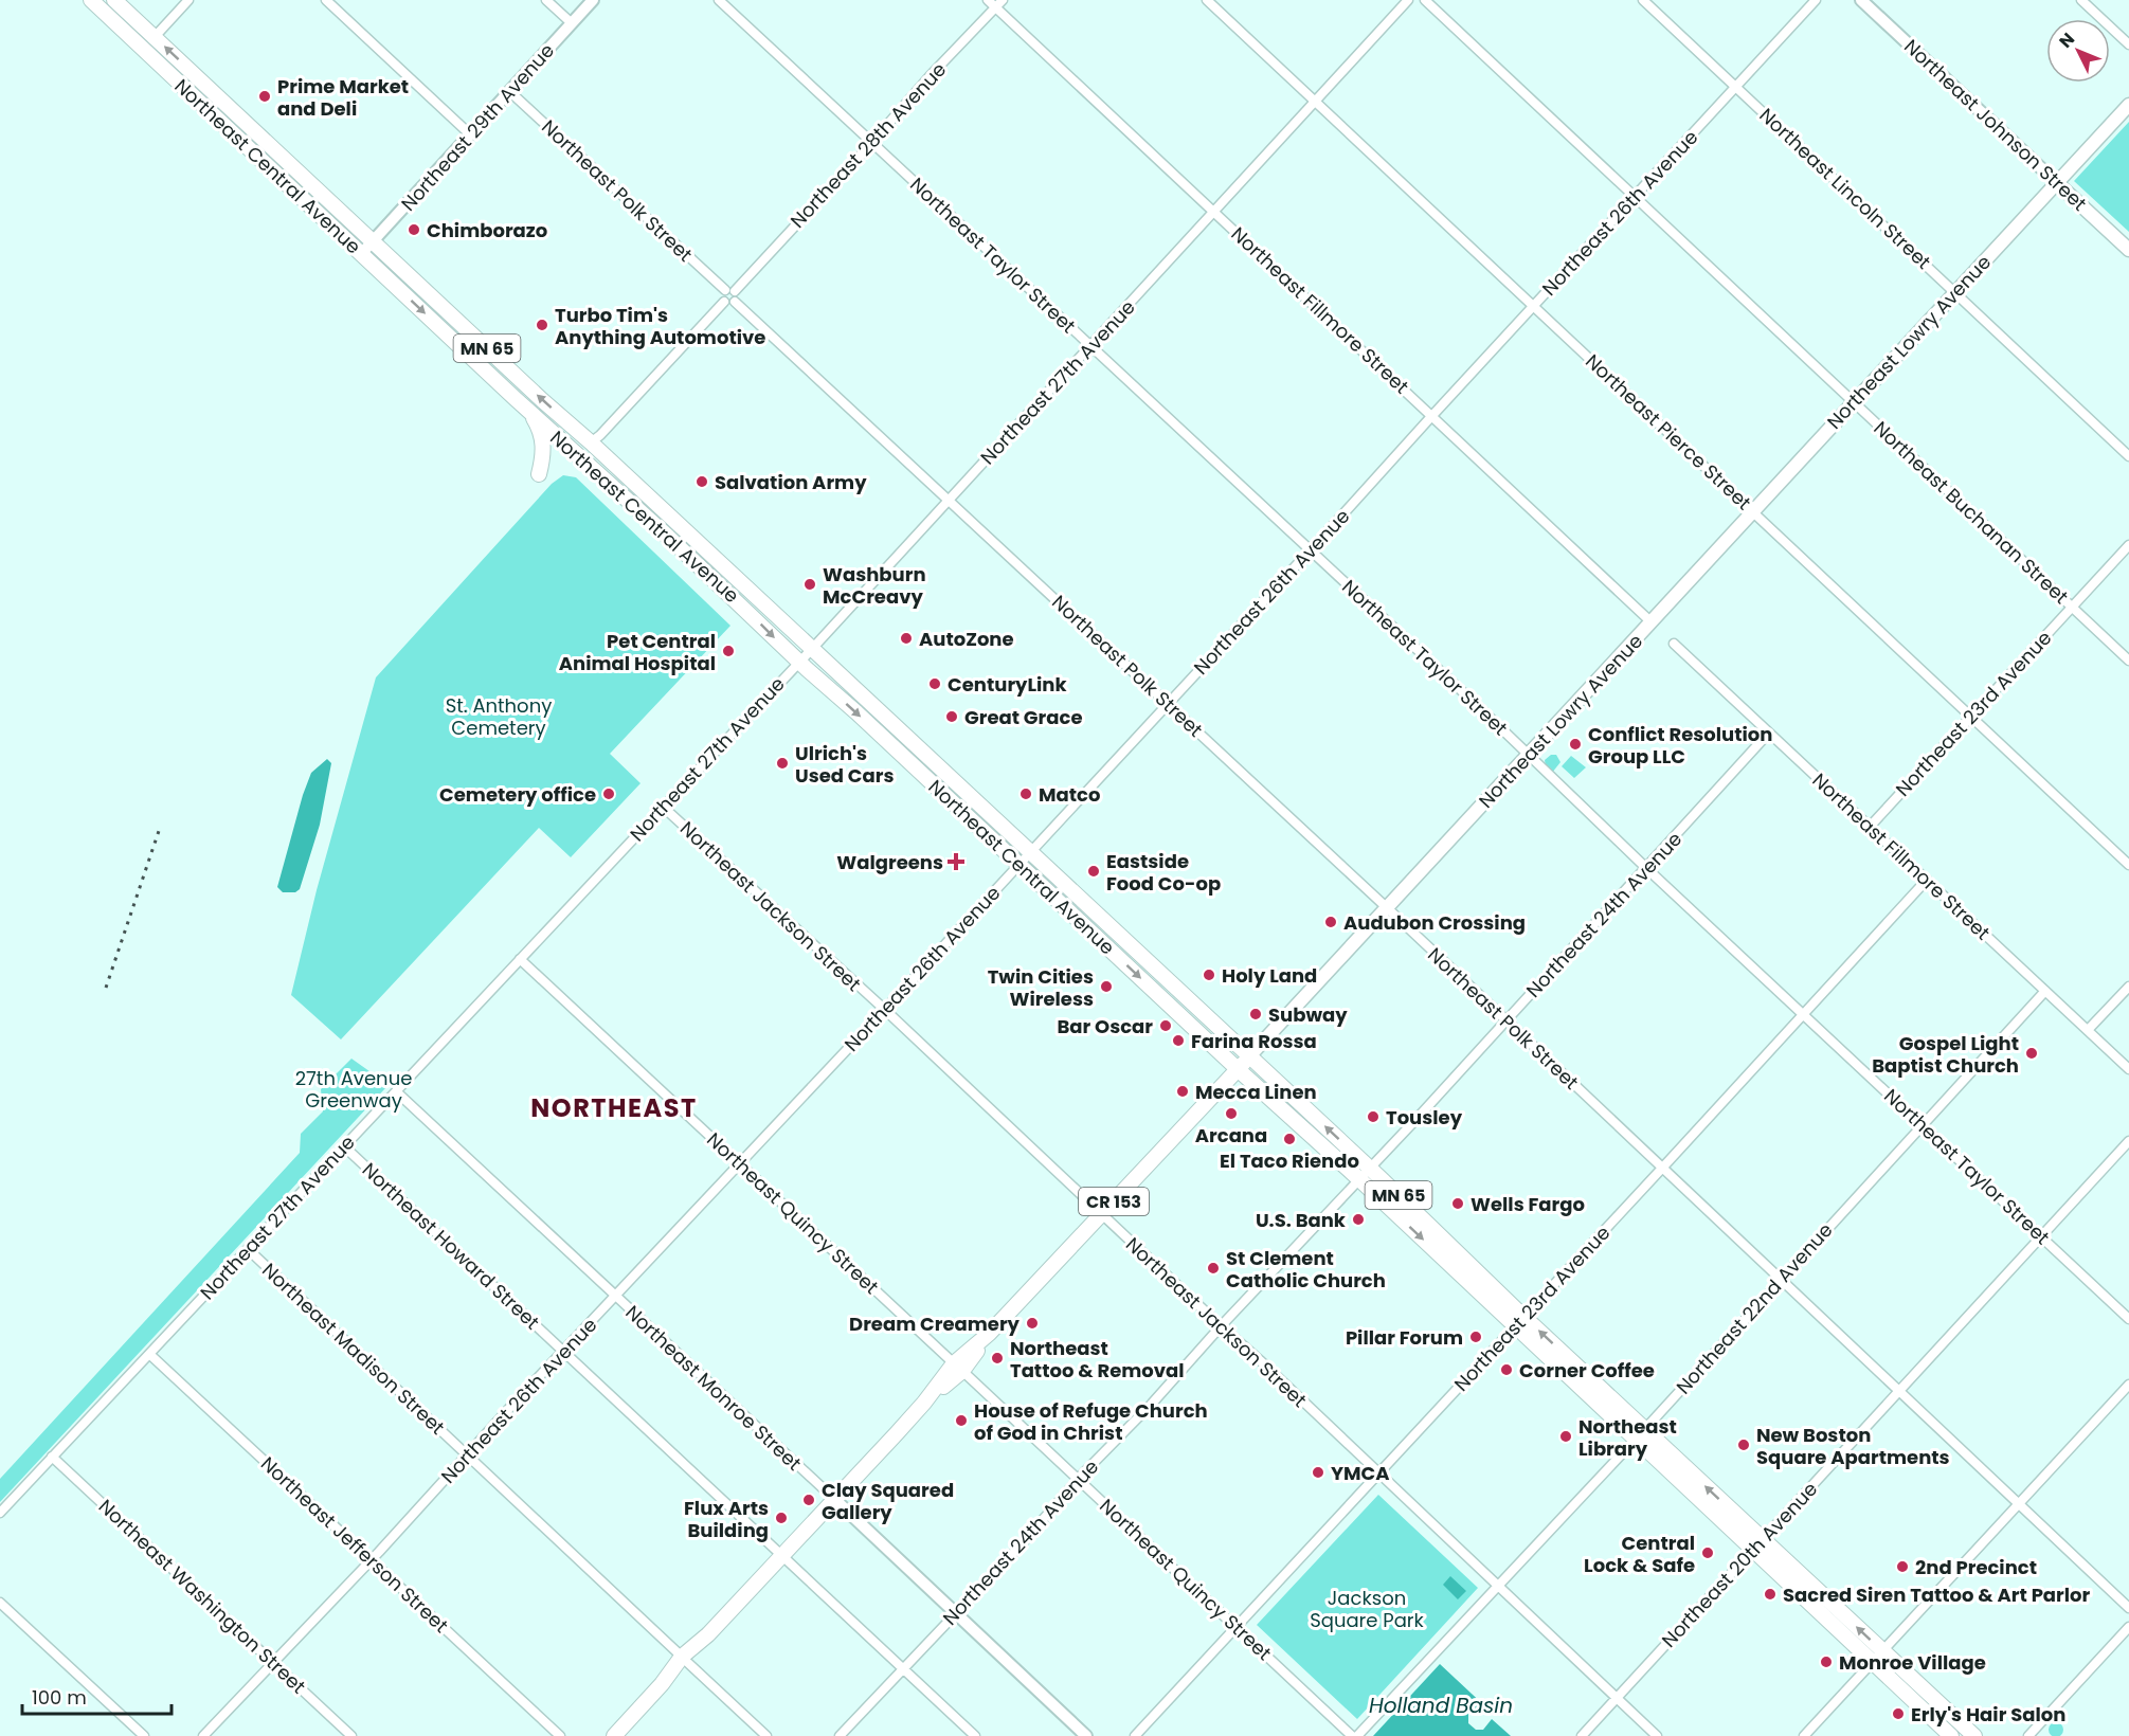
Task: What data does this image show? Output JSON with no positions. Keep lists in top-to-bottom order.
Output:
{
  "streets": {
    "main road": [
      "Northeast Johnson Street",
      "Northeast Central Avenue",
      "Northeast Lowry Avenue",
      "MN 65",
      "CR 153"
    ],
    "street": [
      "Northeast 29th Avenue",
      "Northeast 28th Avenue",
      "Northeast Lincoln Street",
      "Northeast Polk Street",
      "Northeast 26th Avenue",
      "Northeast Taylor Street",
      "Northeast Fillmore Street",
      "Northeast 27th Avenue",
      "Northeast Pierce Street",
      "Northeast Buchanan Street",
      "Northeast 23rd Avenue",
      "Northeast Jackson Street",
      "Northeast 24th Avenue",
      "Northeast Quincy Street",
      "Northeast Howard Street",
      "Northeast 22nd Avenue",
      "Northeast Madison Street",
      "Northeast Monroe Street",
      "Northeast Jefferson Street",
      "Northeast 20th Avenue",
      "Northeast Washington Street"
    ]
  },
  "crossings": [
    ["Northeast Johnson Street", "Northeast Lowry Avenue"],
    ["Northeast 29th Avenue", "Northeast Central Avenue"],
    ["Northeast 29th Avenue", "Northeast Polk Street"],
    ["Northeast 28th Avenue", "Northeast Polk Street"],
    ["Northeast 28th Avenue", "Northeast Taylor Street"],
    ["Northeast 28th Avenue", "Northeast Fillmore Street"],
    ["Northeast Central Avenue", "Northeast 26th Avenue"],
    ["Northeast Central Avenue", "Northeast Lowry Avenue"],
    ["Northeast Central Avenue", "Northeast 27th Avenue"],
    ["Northeast Central Avenue", "Northeast 23rd Avenue"],
    ["Northeast Central Avenue", "Northeast 24th Avenue"],
    ["Northeast Central Avenue", "Northeast 22nd Avenue"],
    ["Northeast Central Avenue", "Northeast 20th Avenue"],
    ["Northeast Lincoln Street", "Northeast 26th Avenue"],
    ["Northeast Lincoln Street", "Northeast Lowry Avenue"],
    ["Northeast Polk Street", "Northeast 26th Avenue"],
    ["Northeast Polk Street", "Northeast Lowry Avenue"],
    ["Northeast Polk Street", "Northeast 27th Avenue"],
    ["Northeast Polk Street", "Northeast 23rd Avenue"],
    ["Northeast Polk Street", "Northeast 24th Avenue"],
    ["Northeast Polk Street", "Northeast 22nd Avenue"],
    ["Northeast Polk Street", "Northeast 20th Avenue"],
    ["Northeast 26th Avenue", "Northeast Taylor Street"],
    ["Northeast 26th Avenue", "Northeast Fillmore Street"],
    ["Northeast 26th Avenue", "Northeast Pierce Street"],
    ["Northeast 26th Avenue", "Northeast Buchanan Street"],
    ["Northeast 26th Avenue", "Northeast Jackson Street"],
    ["Northeast 26th Avenue", "Northeast Quincy Street"],
    ["Northeast 26th Avenue", "Northeast Howard Street"],
    ["Northeast 26th Avenue", "Northeast Madison Street"],
    ["Northeast 26th Avenue", "Northeast Monroe Street"],
    ["Northeast 26th Avenue", "Northeast Jefferson Street"],
    ["Northeast 26th Avenue", "Northeast Washington Street"],
    ["Northeast Taylor Street", "Northeast Lowry Avenue"],
    ["Northeast Taylor Street", "Northeast 27th Avenue"],
    ["Northeast Taylor Street", "Northeast 23rd Avenue"],
    ["Northeast Taylor Street", "Northeast 24th Avenue"],
    ["Northeast Taylor Street", "Northeast 22nd Avenue"],
    ["Northeast Taylor Street", "Northeast 20th Avenue"],
    ["Northeast Fillmore Street", "Northeast Lowry Avenue"],
    ["Northeast Fillmore Street", "Northeast 27th Avenue"],
    ["Northeast Fillmore Street", "Northeast 23rd Avenue"],
    ["Northeast Fillmore Street", "Northeast 24th Avenue"],
    ["Northeast Fillmore Street", "Northeast 22nd Avenue"],
    ["Northeast Lowry Avenue", "Northeast Pierce Street"],
    ["Northeast Lowry Avenue", "Northeast Buchanan Street"],
    ["Northeast Lowry Avenue", "Northeast Jackson Street"],
    ["Northeast Lowry Avenue", "Northeast Quincy Street"],
    ["Northeast Lowry Avenue", "Northeast Howard Street"],
    ["Northeast Lowry Avenue", "Northeast Madison Street"],
    ["Northeast Lowry Avenue", "Northeast Monroe Street"],
    ["Northeast 27th Avenue", "Northeast Pierce Street"],
    ["Northeast 27th Avenue", "Northeast Jackson Street"],
    ["Northeast 27th Avenue", "Northeast Quincy Street"],
    ["Northeast 27th Avenue", "Northeast Howard Street"],
    ["Northeast 27th Avenue", "Northeast Madison Street"],
    ["Northeast 27th Avenue", "Northeast Monroe Street"],
    ["Northeast 27th Avenue", "Northeast Jefferson Street"],
    ["Northeast 27th Avenue", "Northeast Washington Street"],
    ["Northeast Pierce Street", "Northeast 23rd Avenue"],
    ["Northeast Buchanan Street", "Northeast 23rd Avenue"],
    ["Northeast 23rd Avenue", "Northeast Jackson Street"],
    ["Northeast 23rd Avenue", "Northeast Quincy Street"],
    ["Northeast Jackson Street", "Northeast 24th Avenue"],
    ["Northeast Jackson Street", "Northeast 22nd Avenue"],
    ["Northeast Jackson Street", "Northeast 20th Avenue"],
    ["Northeast 24th Avenue", "Northeast Quincy Street"],
    ["Northeast 24th Avenue", "Northeast Howard Street"],
    ["Northeast 24th Avenue", "Northeast Monroe Street"]
  ],
  "districts": ["NORTHEAST"],
  "water": ["Holland Basin"],
  "parks": ["St. Anthony Cemetery", "27th Avenue Greenway", "Jackson Square Park"],
  "places": {
    "other": [
      "Prime Market and Deli",
      "Chimborazo",
      "Turbo Tim's Anything Automotive",
      "Salvation Army",
      "Washburn McCreavy",
      "AutoZone",
      "Pet Central Animal Hospital",
      "CenturyLink",
      "Great Grace",
      "Conflict Resolution Group LLC",
      "Ulrich's Used Cars",
      "Cemetery office",
      "Matco",
      "Eastside Food Co-op",
      "Audubon Crossing",
      "Holy Land",
      "Twin Cities Wireless",
      "Subway",
      "Bar Oscar",
      "Farina Rossa",
      "Gospel Light Baptist Church",
      "Mecca Linen",
      "Arcana",
      "Tousley",
      "El Taco Riendo",
      "Wells Fargo",
      "U.S. Bank",
      "St Clement Catholic Church",
      "Dream Creamery",
      "Pillar Forum",
      "Northeast Tattoo & Removal",
      "Corner Coffee",
      "House of Refuge Church of God in Christ",
      "Northeast Library",
      "New Boston Square Apartments",
      "YMCA",
      "Clay Squared Gallery",
      "Flux Arts Building",
      "Central Lock & Safe",
      "2nd Precinct",
      "Sacred Siren Tattoo & Art Parlor",
      "Monroe Village",
      "Erly's Hair Salon"
    ],
    "health": ["Walgreens"]
  },
  "scale_bar": "100 m",
  "north": "top left"
}
